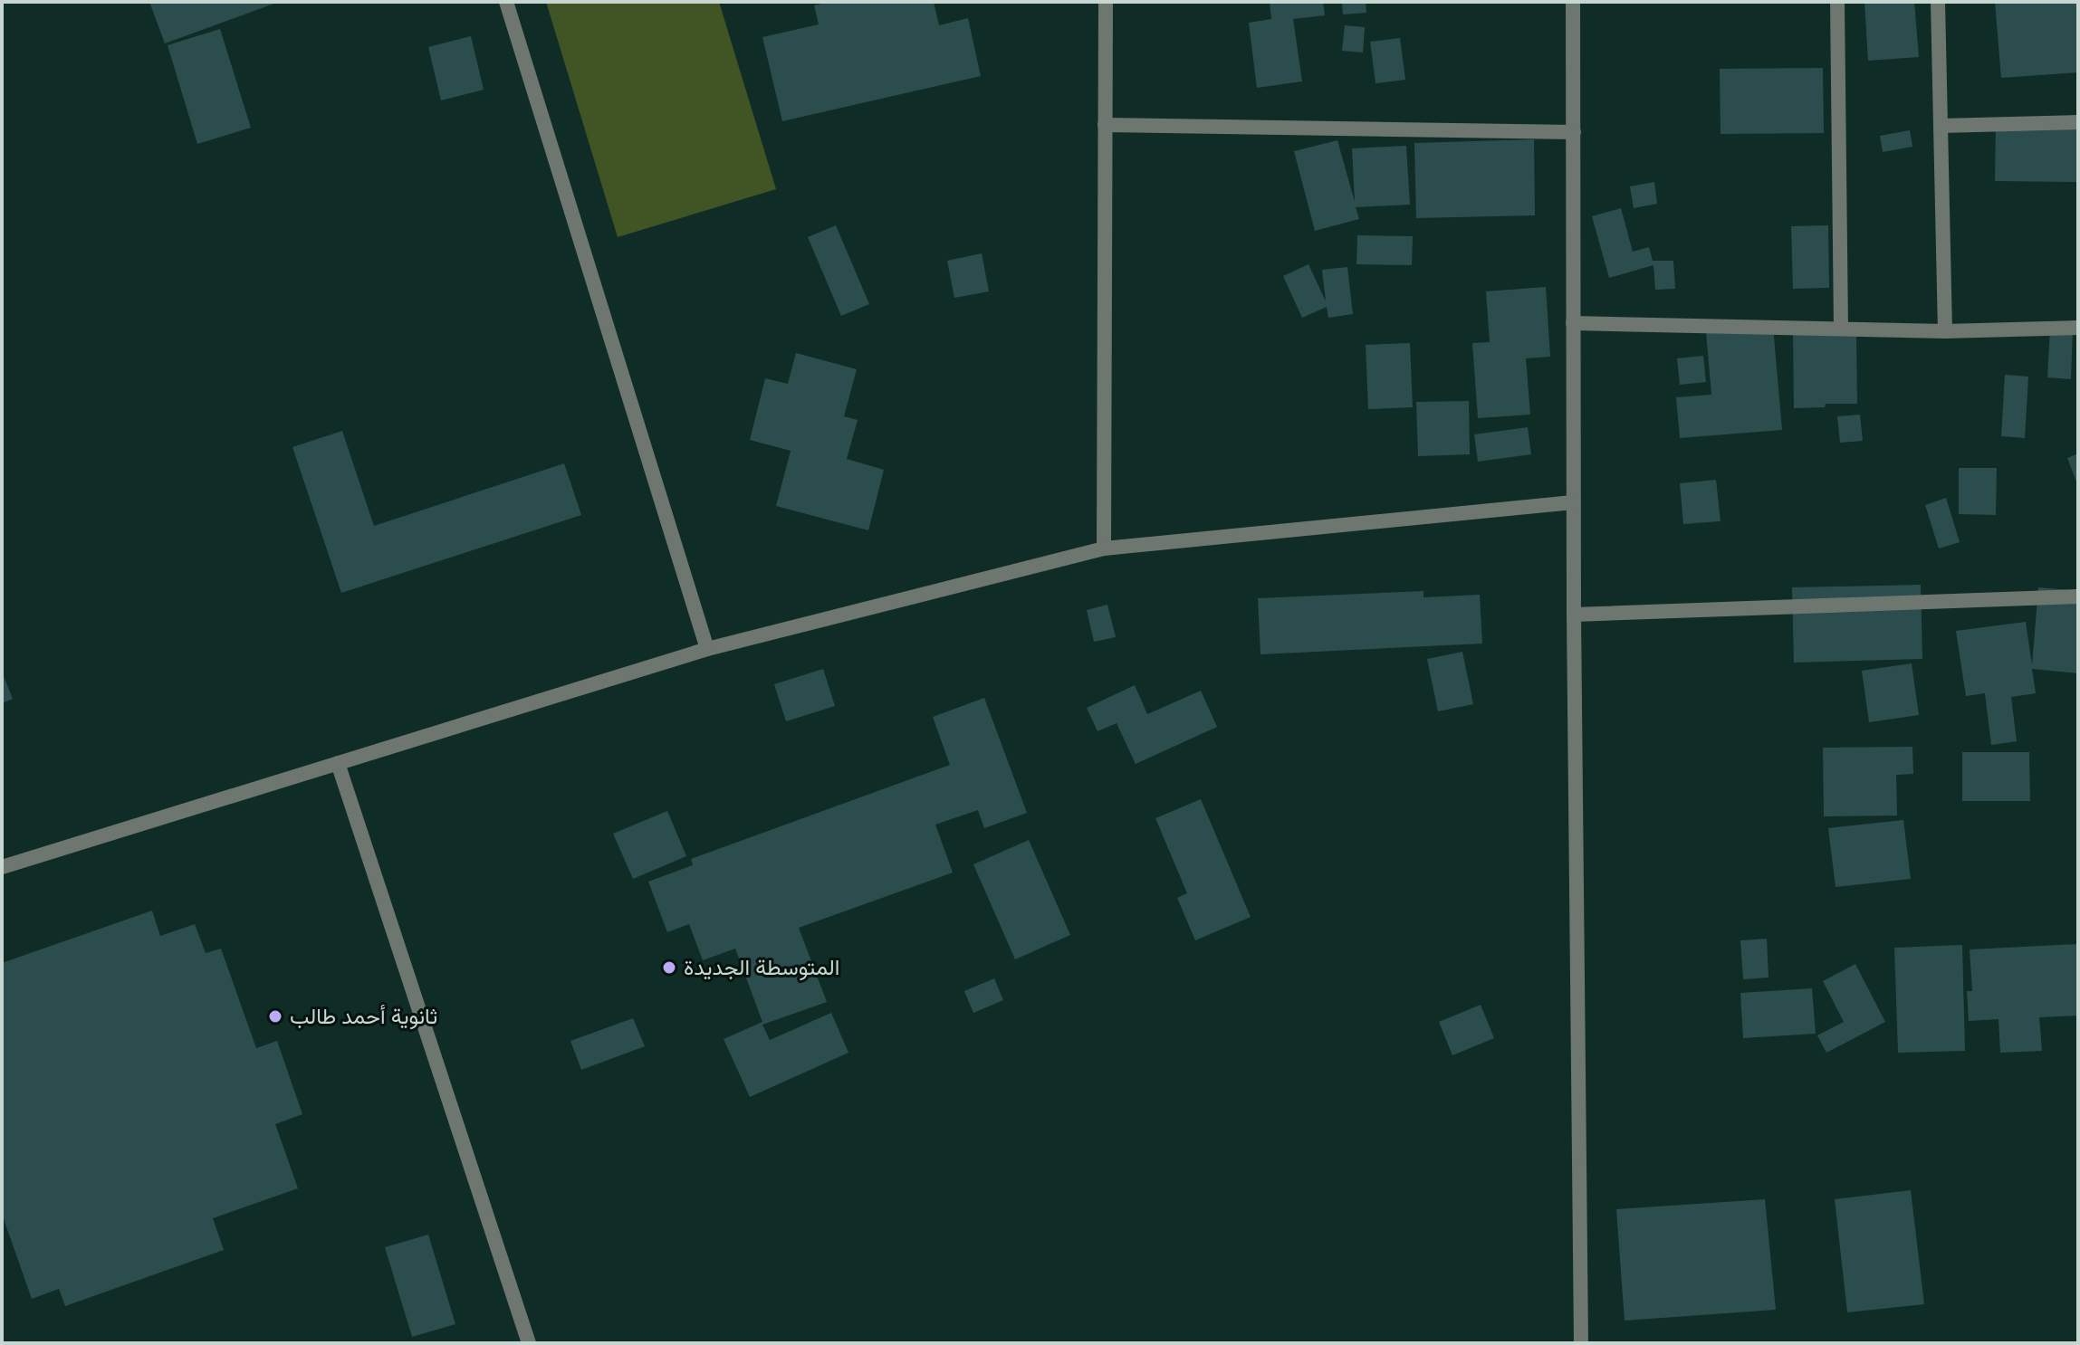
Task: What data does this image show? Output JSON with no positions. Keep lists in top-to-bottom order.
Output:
{
  "places": ["المتوسطة الجديدة", "ثانوية أحمد طالب"]
}
